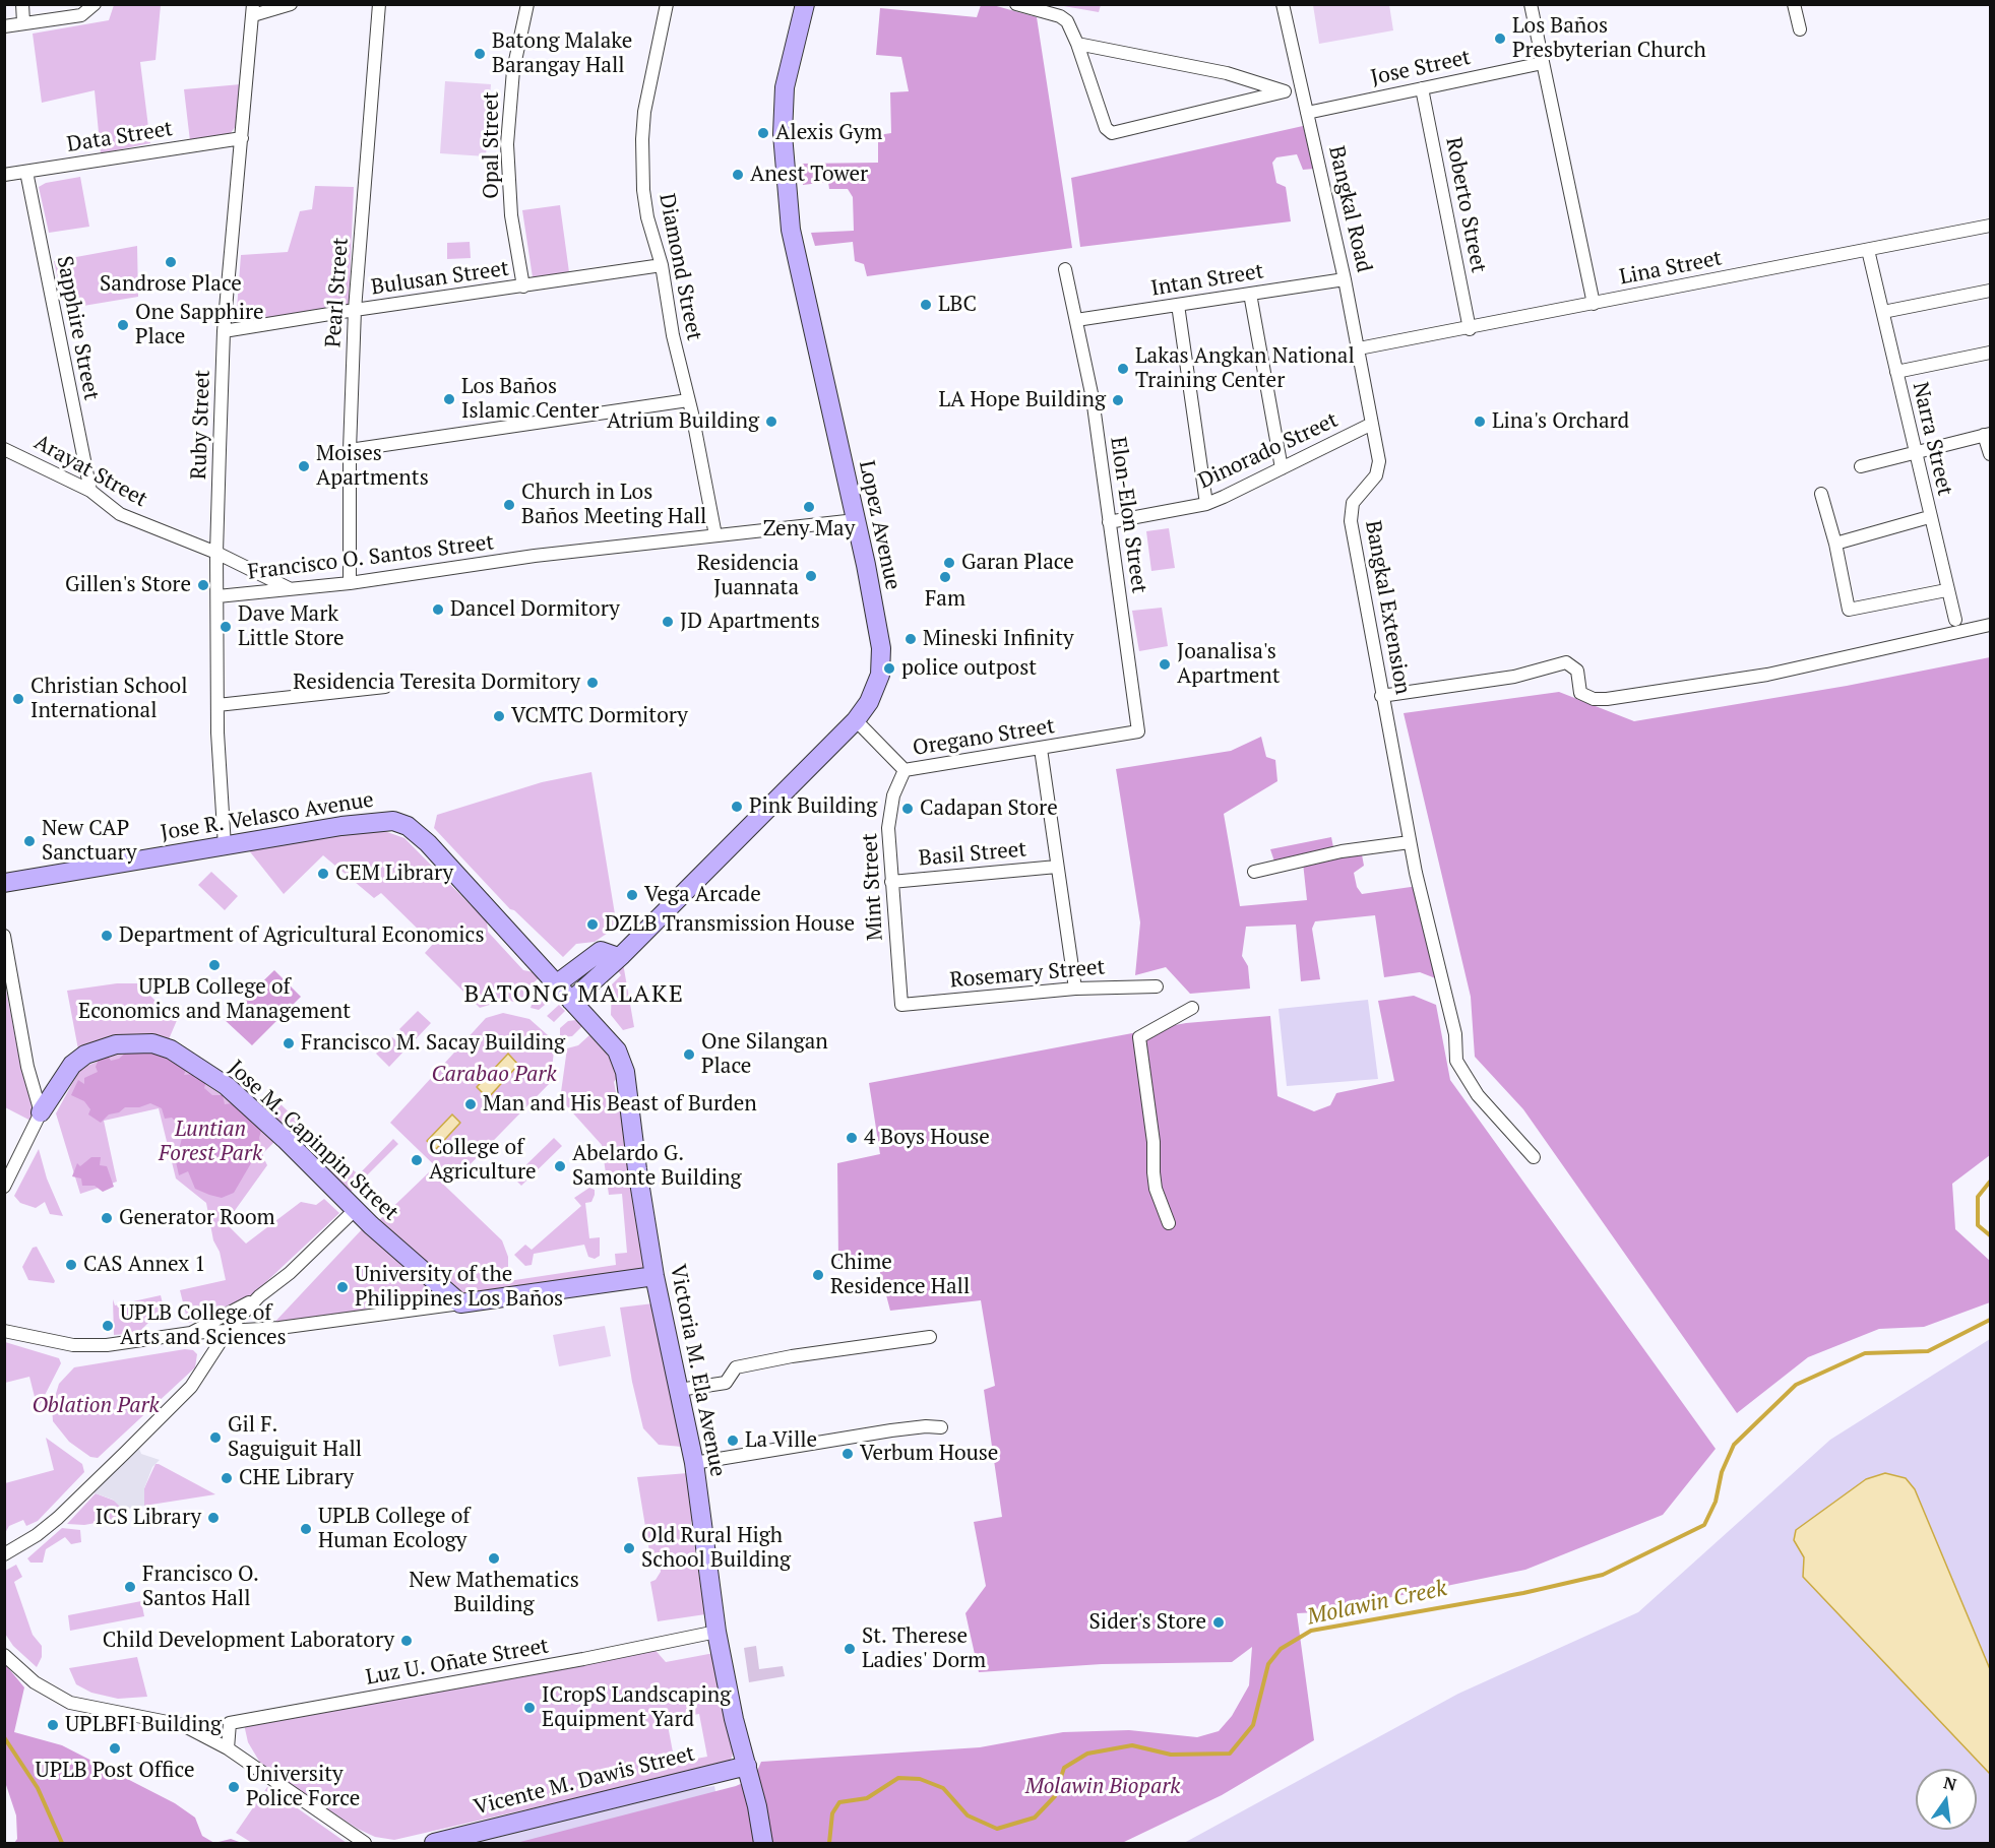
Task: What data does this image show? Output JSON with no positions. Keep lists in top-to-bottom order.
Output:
{
  "streets": {
    "main road": [
      "Lopez Avenue",
      "Jose R. Velasco Avenue",
      "Jose M. Capinpin Street",
      "Victoria M. Ela Avenue",
      "Vicente M. Dawis Street"
    ],
    "street": [
      "Jose Street",
      "Data Street",
      "Opal Street",
      "Roberto Street",
      "Bangkal Road",
      "Diamond Street",
      "Lina Street",
      "Bulusan Street",
      "Intan Street",
      "Pearl Street",
      "Sapphire Street",
      "Ruby Street",
      "Narra Street",
      "Dinorado Street",
      "Arayat Street",
      "Elon-Elon Street",
      "Francisco O. Santos Street",
      "Bangkal Extension",
      "Oregano Street",
      "Basil Street",
      "Mint Street",
      "Rosemary Street",
      "Luz U. Oñate Street"
    ]
  },
  "crossings": [
    ["Jose Street", "Roberto Street"],
    ["Jose Street", "Bangkal Road"],
    ["Data Street", "Sapphire Street"],
    ["Data Street", "Ruby Street"],
    ["Opal Street", "Bulusan Street"],
    ["Roberto Street", "Lina Street"],
    ["Bangkal Road", "Lina Street"],
    ["Bangkal Road", "Intan Street"],
    ["Bangkal Road", "Dinorado Street"],
    ["Bangkal Road", "Bangkal Extension"],
    ["Diamond Street", "Bulusan Street"],
    ["Diamond Street", "Francisco O. Santos Street"],
    ["Lina Street", "Narra Street"],
    ["Bulusan Street", "Pearl Street"],
    ["Bulusan Street", "Ruby Street"],
    ["Intan Street", "Elon-Elon Street"],
    ["Pearl Street", "Francisco O. Santos Street"],
    ["Sapphire Street", "Arayat Street"],
    ["Ruby Street", "Arayat Street"],
    ["Ruby Street", "Francisco O. Santos Street"],
    ["Ruby Street", "Jose R. Velasco Avenue"],
    ["Dinorado Street", "Elon-Elon Street"],
    ["Dinorado Street", "Bangkal Extension"],
    ["Arayat Street", "Francisco O. Santos Street"],
    ["Elon-Elon Street", "Oregano Street"],
    ["Lopez Avenue", "Francisco O. Santos Street"],
    ["Lopez Avenue", "Oregano Street"],
    ["Lopez Avenue", "Jose R. Velasco Avenue"],
    ["Lopez Avenue", "Victoria M. Ela Avenue"],
    ["Oregano Street", "Mint Street"],
    ["Jose R. Velasco Avenue", "Victoria M. Ela Avenue"],
    ["Basil Street", "Mint Street"],
    ["Mint Street", "Rosemary Street"],
    ["Victoria M. Ela Avenue", "Luz U. Oñate Street"],
    ["Victoria M. Ela Avenue", "Vicente M. Dawis Street"]
  ],
  "districts": ["BATONG MALAKE"],
  "water": ["Molawin Creek"],
  "parks": [
    "Carabao Park",
    "Luntian Forest Park",
    "Oblation Park",
    "Molawin Biopark"
  ],
  "places": [
    "Los Baños Presbyterian Church",
    "Batong Malake Barangay Hall",
    "Alexis Gym",
    "Anest Tower",
    "Sandrose Place",
    "LBC",
    "One Sapphire Place",
    "Lakas Angkan National Training Center",
    "Los Baños Islamic Center",
    "LA Hope Building",
    "Atrium Building",
    "Lina's Orchard",
    "Moises Apartments",
    "Church in Los Baños Meeting Hall",
    "Zeny May",
    "Garan Place",
    "Residencia Juannata",
    "Fam",
    "Gillen's Store",
    "Dancel Dormitory",
    "JD Apartments",
    "Dave Mark Little Store",
    "Mineski Infinity",
    "Joanalisa's Apartment",
    "police outpost",
    "Residencia Teresita Dormitory",
    "Christian School International",
    "VCMTC Dormitory",
    "Pink Building",
    "Cadapan Store",
    "New CAP Sanctuary",
    "CEM Library",
    "Vega Arcade",
    "DZLB Transmission House",
    "Department of Agricultural Economics",
    "UPLB College of Economics and Management",
    "Francisco M. Sacay Building",
    "One Silangan Place",
    "Man and His Beast of Burden",
    "4 Boys House",
    "College of Agriculture",
    "Abelardo G. Samonte Building",
    "Generator Room",
    "CAS Annex 1",
    "Chime Residence Hall",
    "University of the Philippines Los Baños",
    "UPLB College of Arts and Sciences",
    "Gil F. Saguiguit Hall",
    "La Ville",
    "Verbum House",
    "CHE Library",
    "ICS Library",
    "UPLB College of Human Ecology",
    "Old Rural High School Building",
    "New Mathematics Building",
    "Francisco O. Santos Hall",
    "Sider's Store",
    "Child Development Laboratory",
    "St. Therese Ladies' Dorm",
    "ICropS Landscaping Equipment Yard",
    "UPLBFI Building",
    "UPLB Post Office",
    "University Police Force"
  ],
  "north": "top"
}
